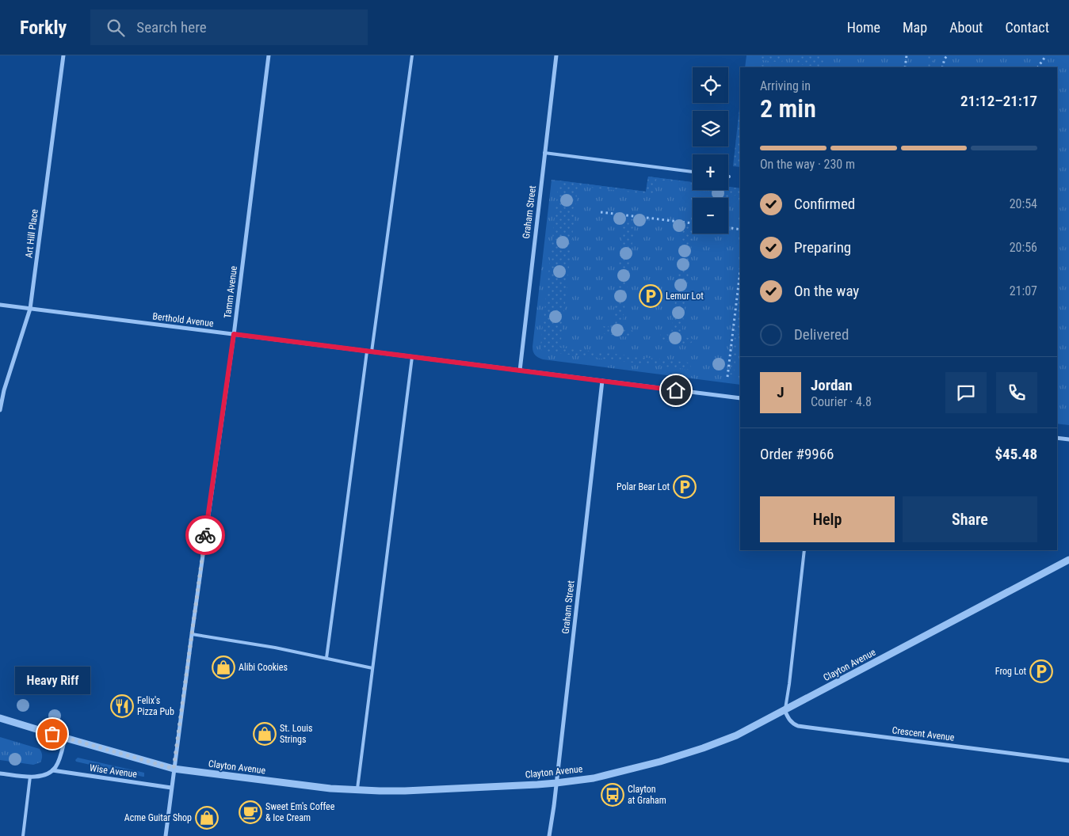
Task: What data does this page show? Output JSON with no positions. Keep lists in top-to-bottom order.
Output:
{
  "streets": {
    "street": [
      "Graham Street",
      "Art Hill Place",
      "Tamm Avenue",
      "Berthold Avenue",
      "Clayton Avenue",
      "Crescent Avenue",
      "Wise Avenue"
    ]
  },
  "crossings": [
    ["Graham Street", "Berthold Avenue"],
    ["Graham Street", "Clayton Avenue"],
    ["Art Hill Place", "Berthold Avenue"],
    ["Tamm Avenue", "Berthold Avenue"],
    ["Tamm Avenue", "Clayton Avenue"],
    ["Tamm Avenue", "Wise Avenue"],
    ["Clayton Avenue", "Crescent Avenue"]
  ],
  "places": {
    "parking": ["Lemur Lot", "Polar Bear Lot", "Frog Lot"],
    "shop": ["Alibi Cookies", "St. Louis Strings", "Acme Guitar Shop"],
    "restaurant": ["Felix's Pizza Pub"],
    "other": ["Heavy Riff"],
    "bus stop": ["Clayton at Graham"],
    "cafe": ["Sweet Em's Coffee & Ice Cream"]
  },
  "page": {
    "header": "Forkly",
    "search": "Search here",
    "nav": [
      "Home",
      "Map",
      "About",
      "Contact"
    ],
    "map_buttons": ["+", "−"],
    "heading": ["2 min", "Arriving in", "21:12–21:17"],
    "panel": [
      "Jordan",
      "Courier · 4.8",
      "Order #9966",
      "$45.48"
    ],
    "bar": "On the way · 230 m",
    "list": [
      ["Confirmed", "20:54"],
      ["Preparing", "20:56"],
      ["On the way", "21:07"],
      "Delivered"
    ],
    "round": "J",
    "buttons": ["Help", "Share"],
    "bubble": "Heavy Riff"
  }
}
